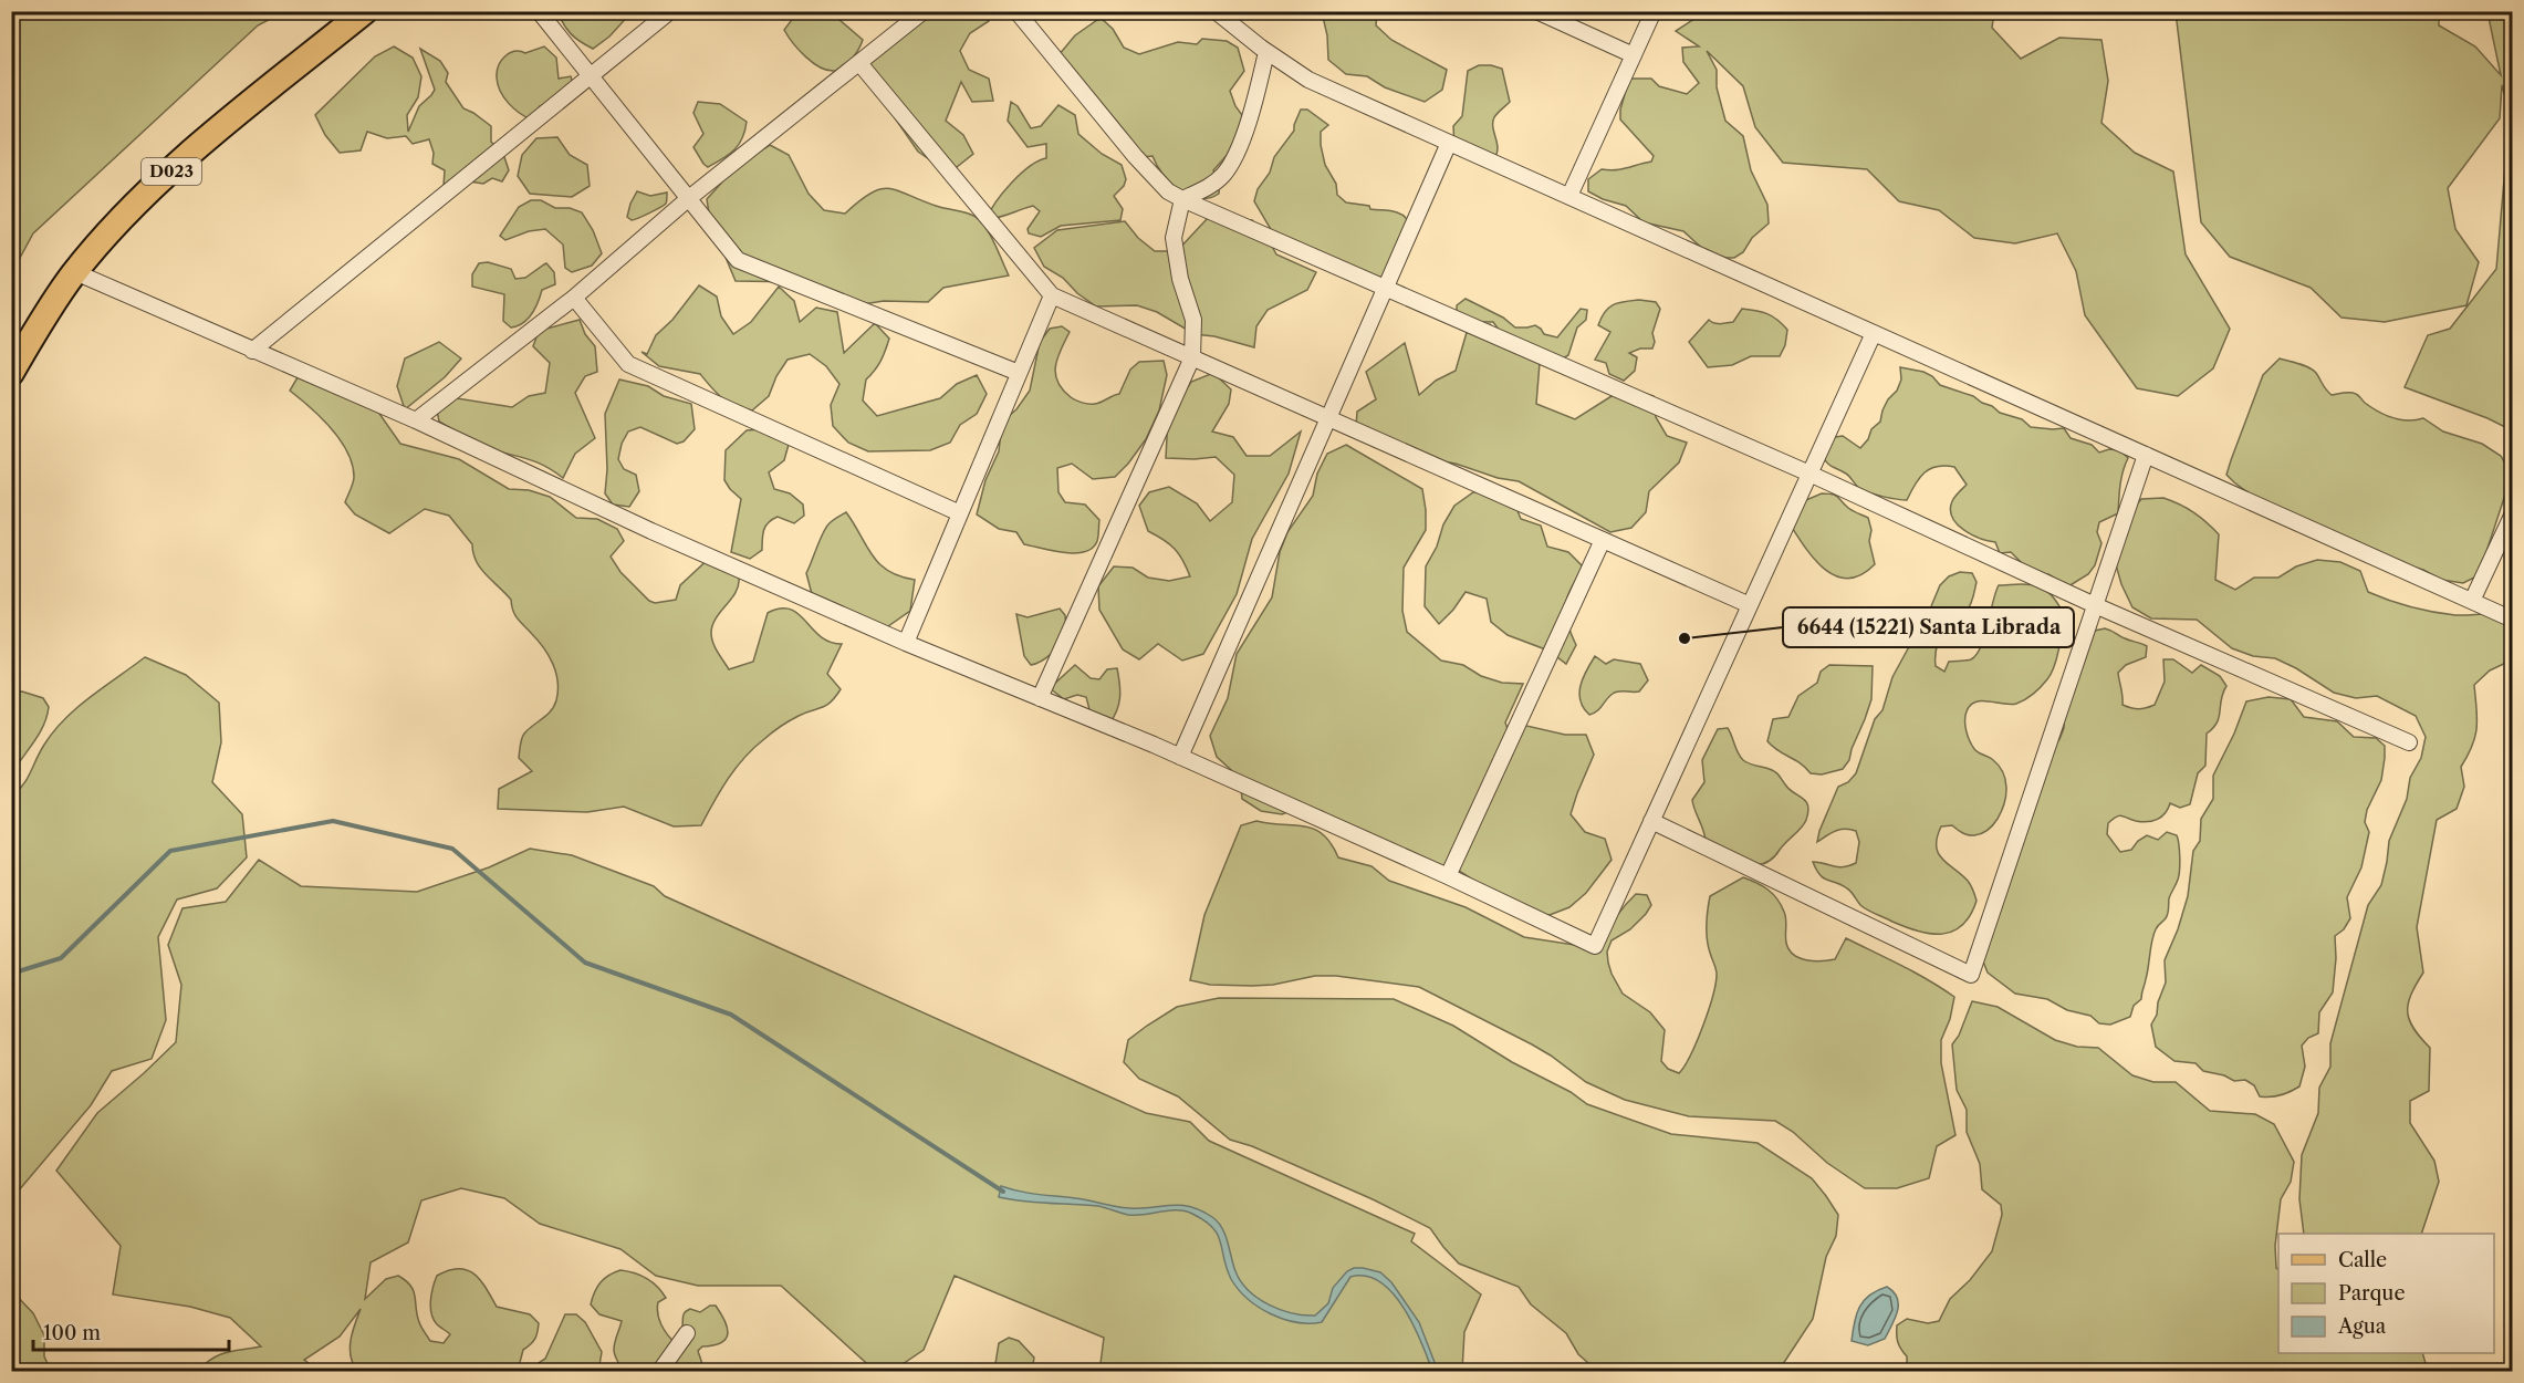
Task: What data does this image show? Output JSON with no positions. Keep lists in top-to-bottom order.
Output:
{
  "streets": {
    "main road": ["D023"]
  },
  "places": ["6644 (15221) Santa Librada"],
  "legend": ["Calle", "Parque", "Agua"],
  "scale_bar": "100 m"
}
